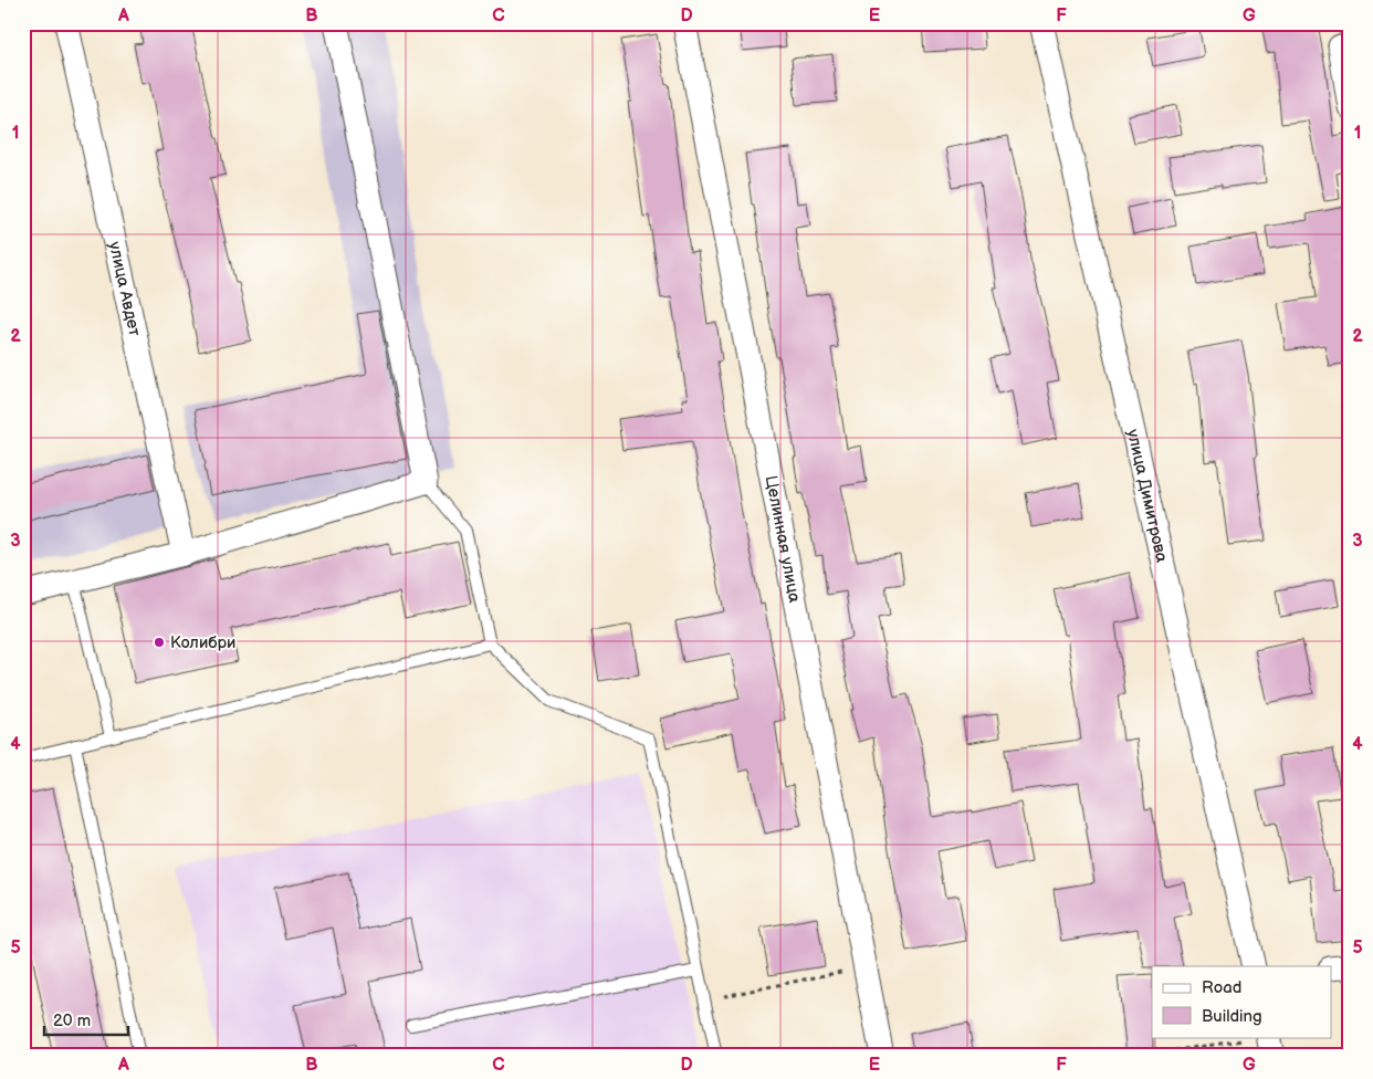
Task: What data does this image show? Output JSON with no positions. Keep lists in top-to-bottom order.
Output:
{
  "streets": {
    "street": ["улица Авдет", "улица Димитрова", "Целинная улица"]
  },
  "places": ["Колибри"],
  "legend": ["Road", "Building"],
  "scale_bar": "20 m",
  "grid": {
    "columns": [
      "A",
      "B",
      "C",
      "D",
      "E",
      "F",
      "G"
    ],
    "rows": [
      "1",
      "2",
      "3",
      "4",
      "5"
    ]
  }
}
